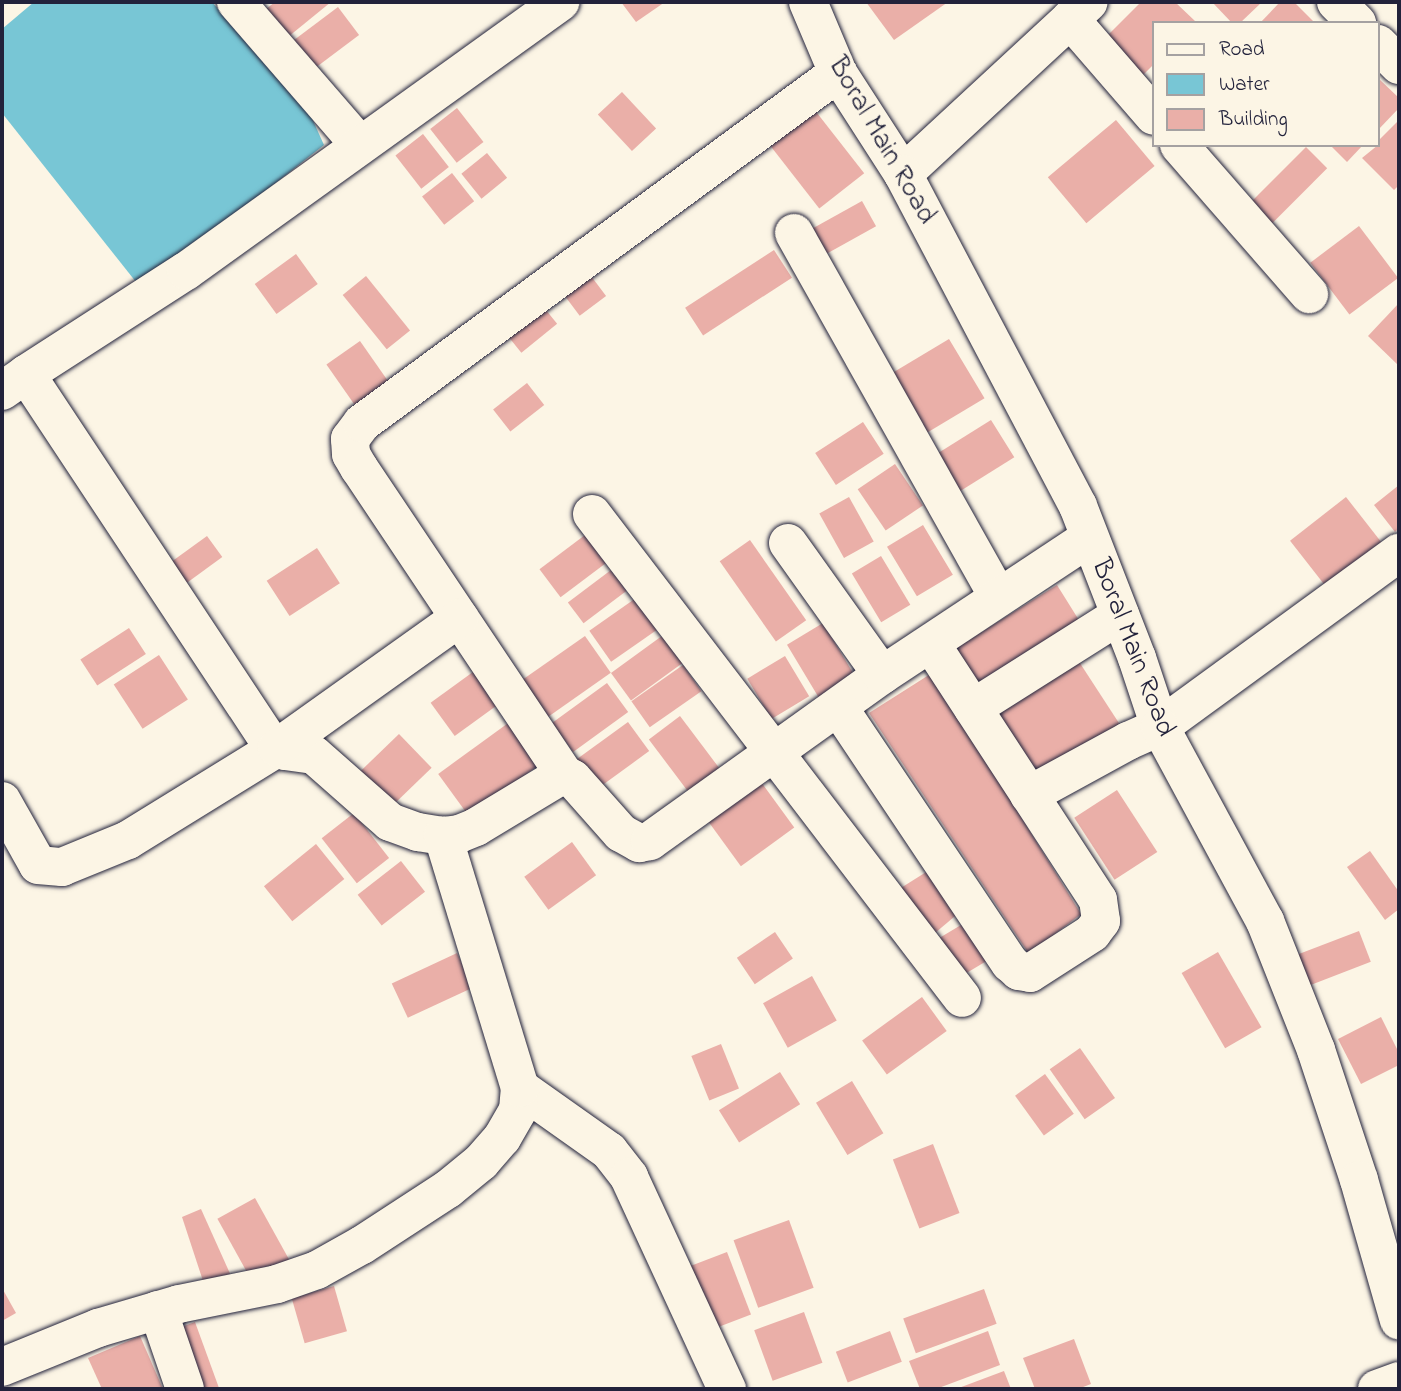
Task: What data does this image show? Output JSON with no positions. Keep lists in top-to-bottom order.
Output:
{
  "streets": {
    "street": ["Boral Main Road"]
  },
  "legend": ["Road", "Water", "Building"]
}
